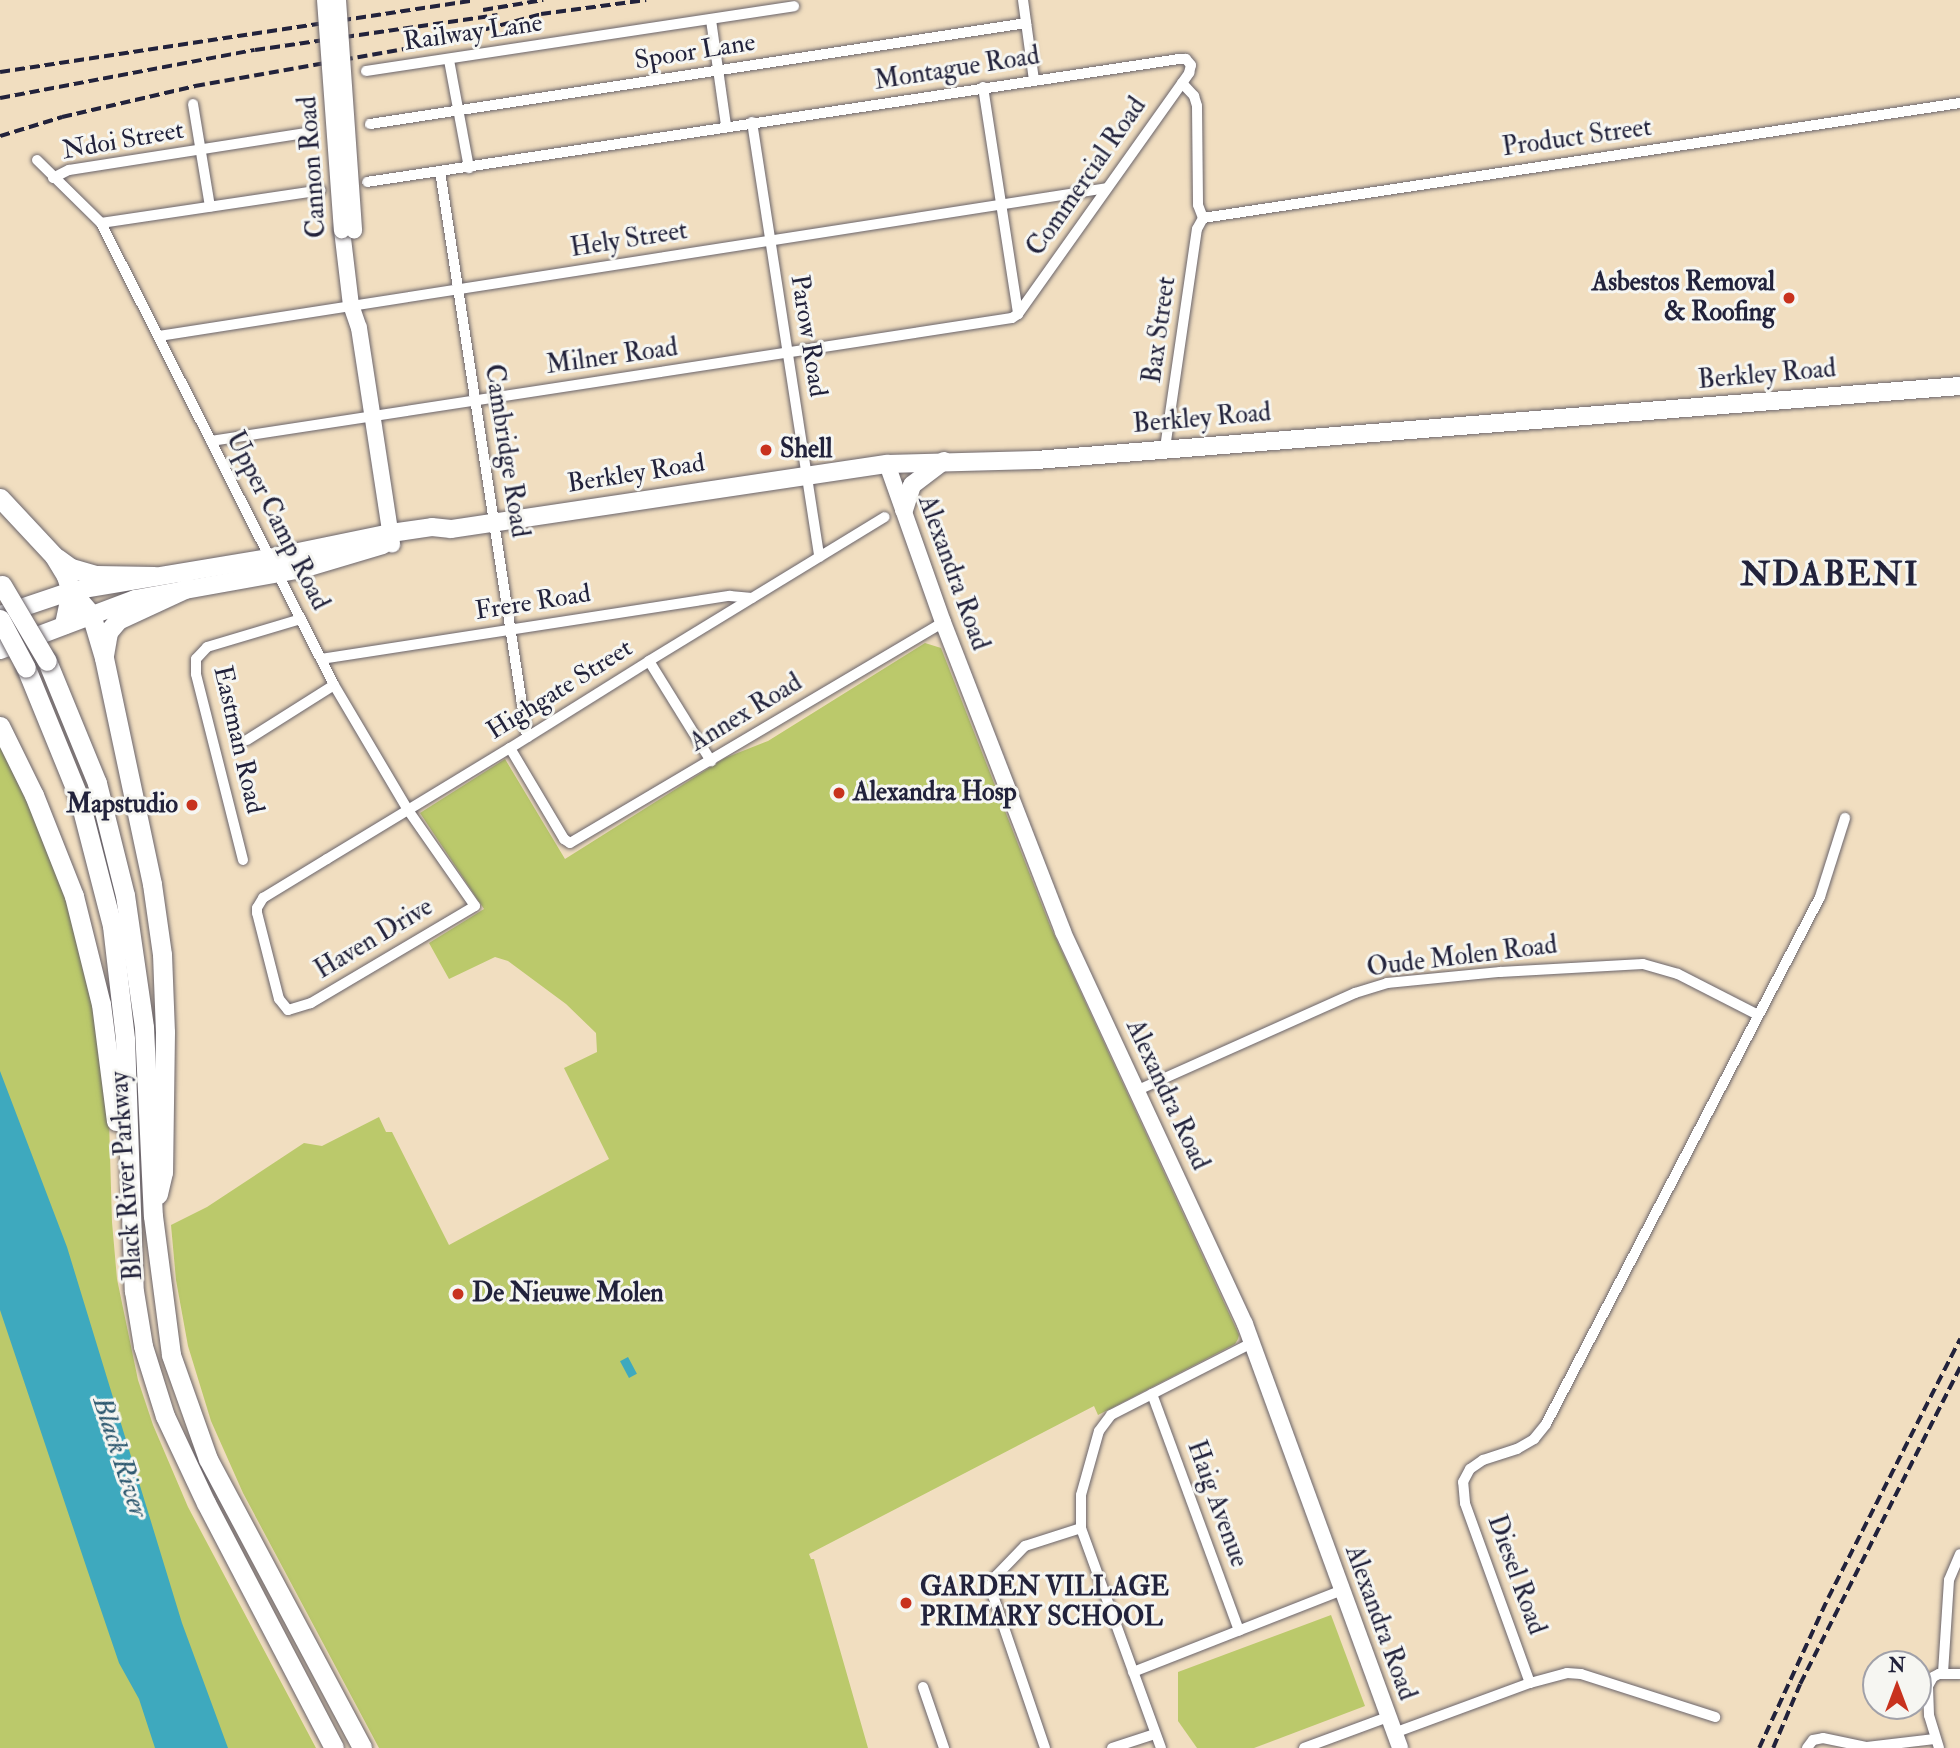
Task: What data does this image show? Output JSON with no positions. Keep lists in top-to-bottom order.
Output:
{
  "streets": {
    "highway": ["Black River Parkway"],
    "main road": ["Berkley Road"],
    "street": [
      "Railway Lane",
      "Spoor Lane",
      "Montague Road",
      "Product Street",
      "Ndoi Street",
      "Cannon Road",
      "Commercial Road",
      "Hely Street",
      "Bax Street",
      "Parow Road",
      "Milner Road",
      "Cambridge Road",
      "Upper Camp Road",
      "Alexandra Road",
      "Frere Road",
      "Highgate Street",
      "Annex Road",
      "Eastman Road",
      "Haven Drive",
      "Oude Molen Road",
      "Haig Avenue",
      "Diesel Road"
    ]
  },
  "crossings": [
    ["Montague Road", "Commercial Road"],
    ["Montague Road", "Parow Road"],
    ["Montague Road", "Cambridge Road"],
    ["Product Street", "Bax Street"],
    ["Ndoi Street", "Upper Camp Road"],
    ["Cannon Road", "Hely Street"],
    ["Cannon Road", "Milner Road"],
    ["Cannon Road", "Berkley Road"],
    ["Commercial Road", "Hely Street"],
    ["Commercial Road", "Milner Road"],
    ["Hely Street", "Parow Road"],
    ["Hely Street", "Cambridge Road"],
    ["Hely Street", "Upper Camp Road"],
    ["Bax Street", "Berkley Road"],
    ["Parow Road", "Milner Road"],
    ["Parow Road", "Berkley Road"],
    ["Parow Road", "Highgate Street"],
    ["Milner Road", "Cambridge Road"],
    ["Milner Road", "Upper Camp Road"],
    ["Berkley Road", "Cambridge Road"],
    ["Berkley Road", "Upper Camp Road"],
    ["Berkley Road", "Alexandra Road"],
    ["Berkley Road", "Black River Parkway"],
    ["Cambridge Road", "Frere Road"],
    ["Cambridge Road", "Highgate Street"],
    ["Upper Camp Road", "Frere Road"],
    ["Upper Camp Road", "Highgate Street"],
    ["Upper Camp Road", "Eastman Road"],
    ["Upper Camp Road", "Haven Drive"],
    ["Alexandra Road", "Annex Road"],
    ["Alexandra Road", "Oude Molen Road"],
    ["Frere Road", "Highgate Street"],
    ["Highgate Street", "Annex Road"],
    ["Highgate Street", "Haven Drive"],
    ["Oude Molen Road", "Diesel Road"]
  ],
  "districts": ["NDABENI"],
  "water": ["Black River"],
  "places": [
    "Asbestos Removal & Roofing",
    "Shell",
    "Alexandra Hosp",
    "Mapstudio",
    "De Nieuwe Molen",
    "GARDEN VILLAGE PRIMARY SCHOOL"
  ],
  "north": "top"
}
